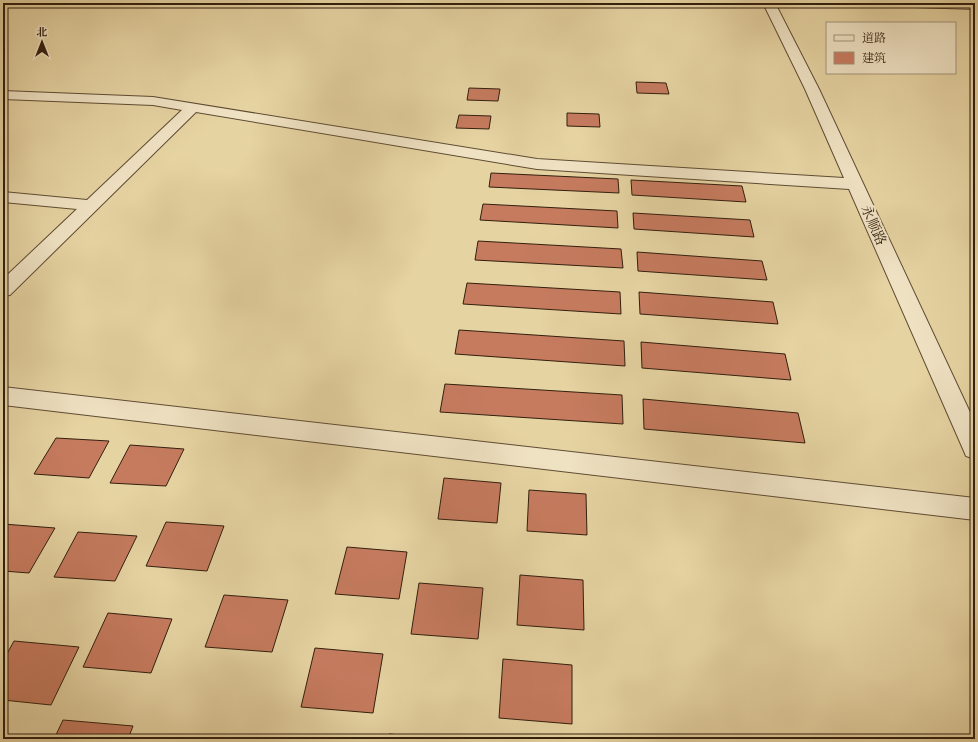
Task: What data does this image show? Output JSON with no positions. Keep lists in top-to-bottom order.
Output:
{
  "streets": {
    "street": ["永顺路"]
  },
  "legend": ["道路", "建筑"],
  "north": "top"
}
